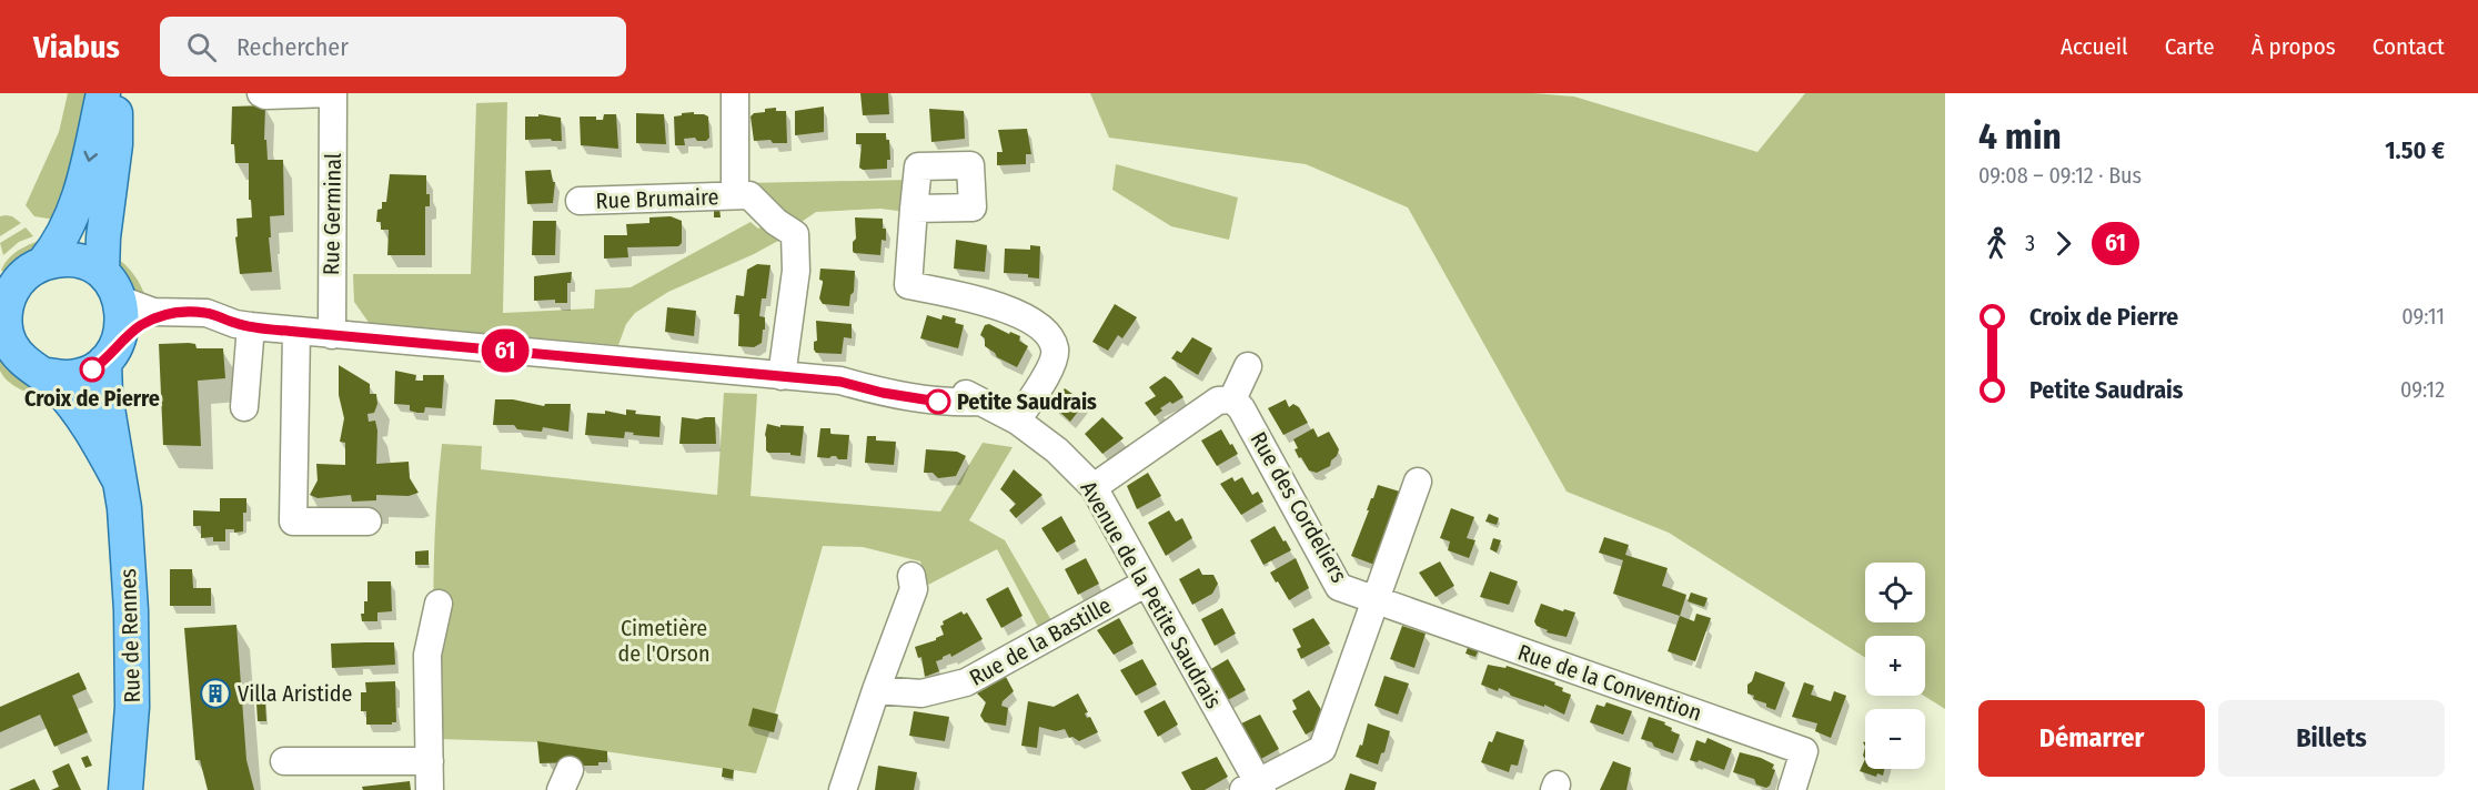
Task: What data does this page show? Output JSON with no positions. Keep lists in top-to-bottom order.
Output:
{
  "streets": {
    "main road": ["Rue de Rennes"],
    "street": [
      "Rue Brumaire",
      "Rue Germinal",
      "Rue des Cordeliers",
      "Avenue de la Petite Saudrais",
      "Rue de la Bastille",
      "Rue de la Convention"
    ]
  },
  "crossings": [
    ["Rue Brumaire", "Avenue de la Petite Saudrais"],
    ["Rue Germinal", "Avenue de la Petite Saudrais"],
    ["Rue des Cordeliers", "Rue de la Convention"],
    ["Avenue de la Petite Saudrais", "Rue de Rennes"],
    ["Avenue de la Petite Saudrais", "Rue de la Bastille"]
  ],
  "parks": ["Cimetière de l'Orson"],
  "places": {
    "other": ["Croix de Pierre", "Petite Saudrais"],
    "building": ["Villa Aristide"]
  },
  "lines": ["bus line 61"],
  "page": {
    "header": "Viabus",
    "search": "Rechercher",
    "nav": [
      "Accueil",
      "Carte",
      "À propos",
      "Contact"
    ],
    "on_map": "61",
    "heading": ["4 min", "09:08 – 09:12 · Bus", "1.50 €"],
    "legs": ["3", "61"],
    "list": [
      {
        "name": "Croix de Pierre",
        "value": "09:11"
      },
      {
        "name": "Petite Saudrais",
        "value": "09:12"
      }
    ],
    "map_buttons": ["+", "−"],
    "buttons": ["Démarrer", "Billets"]
  }
}
